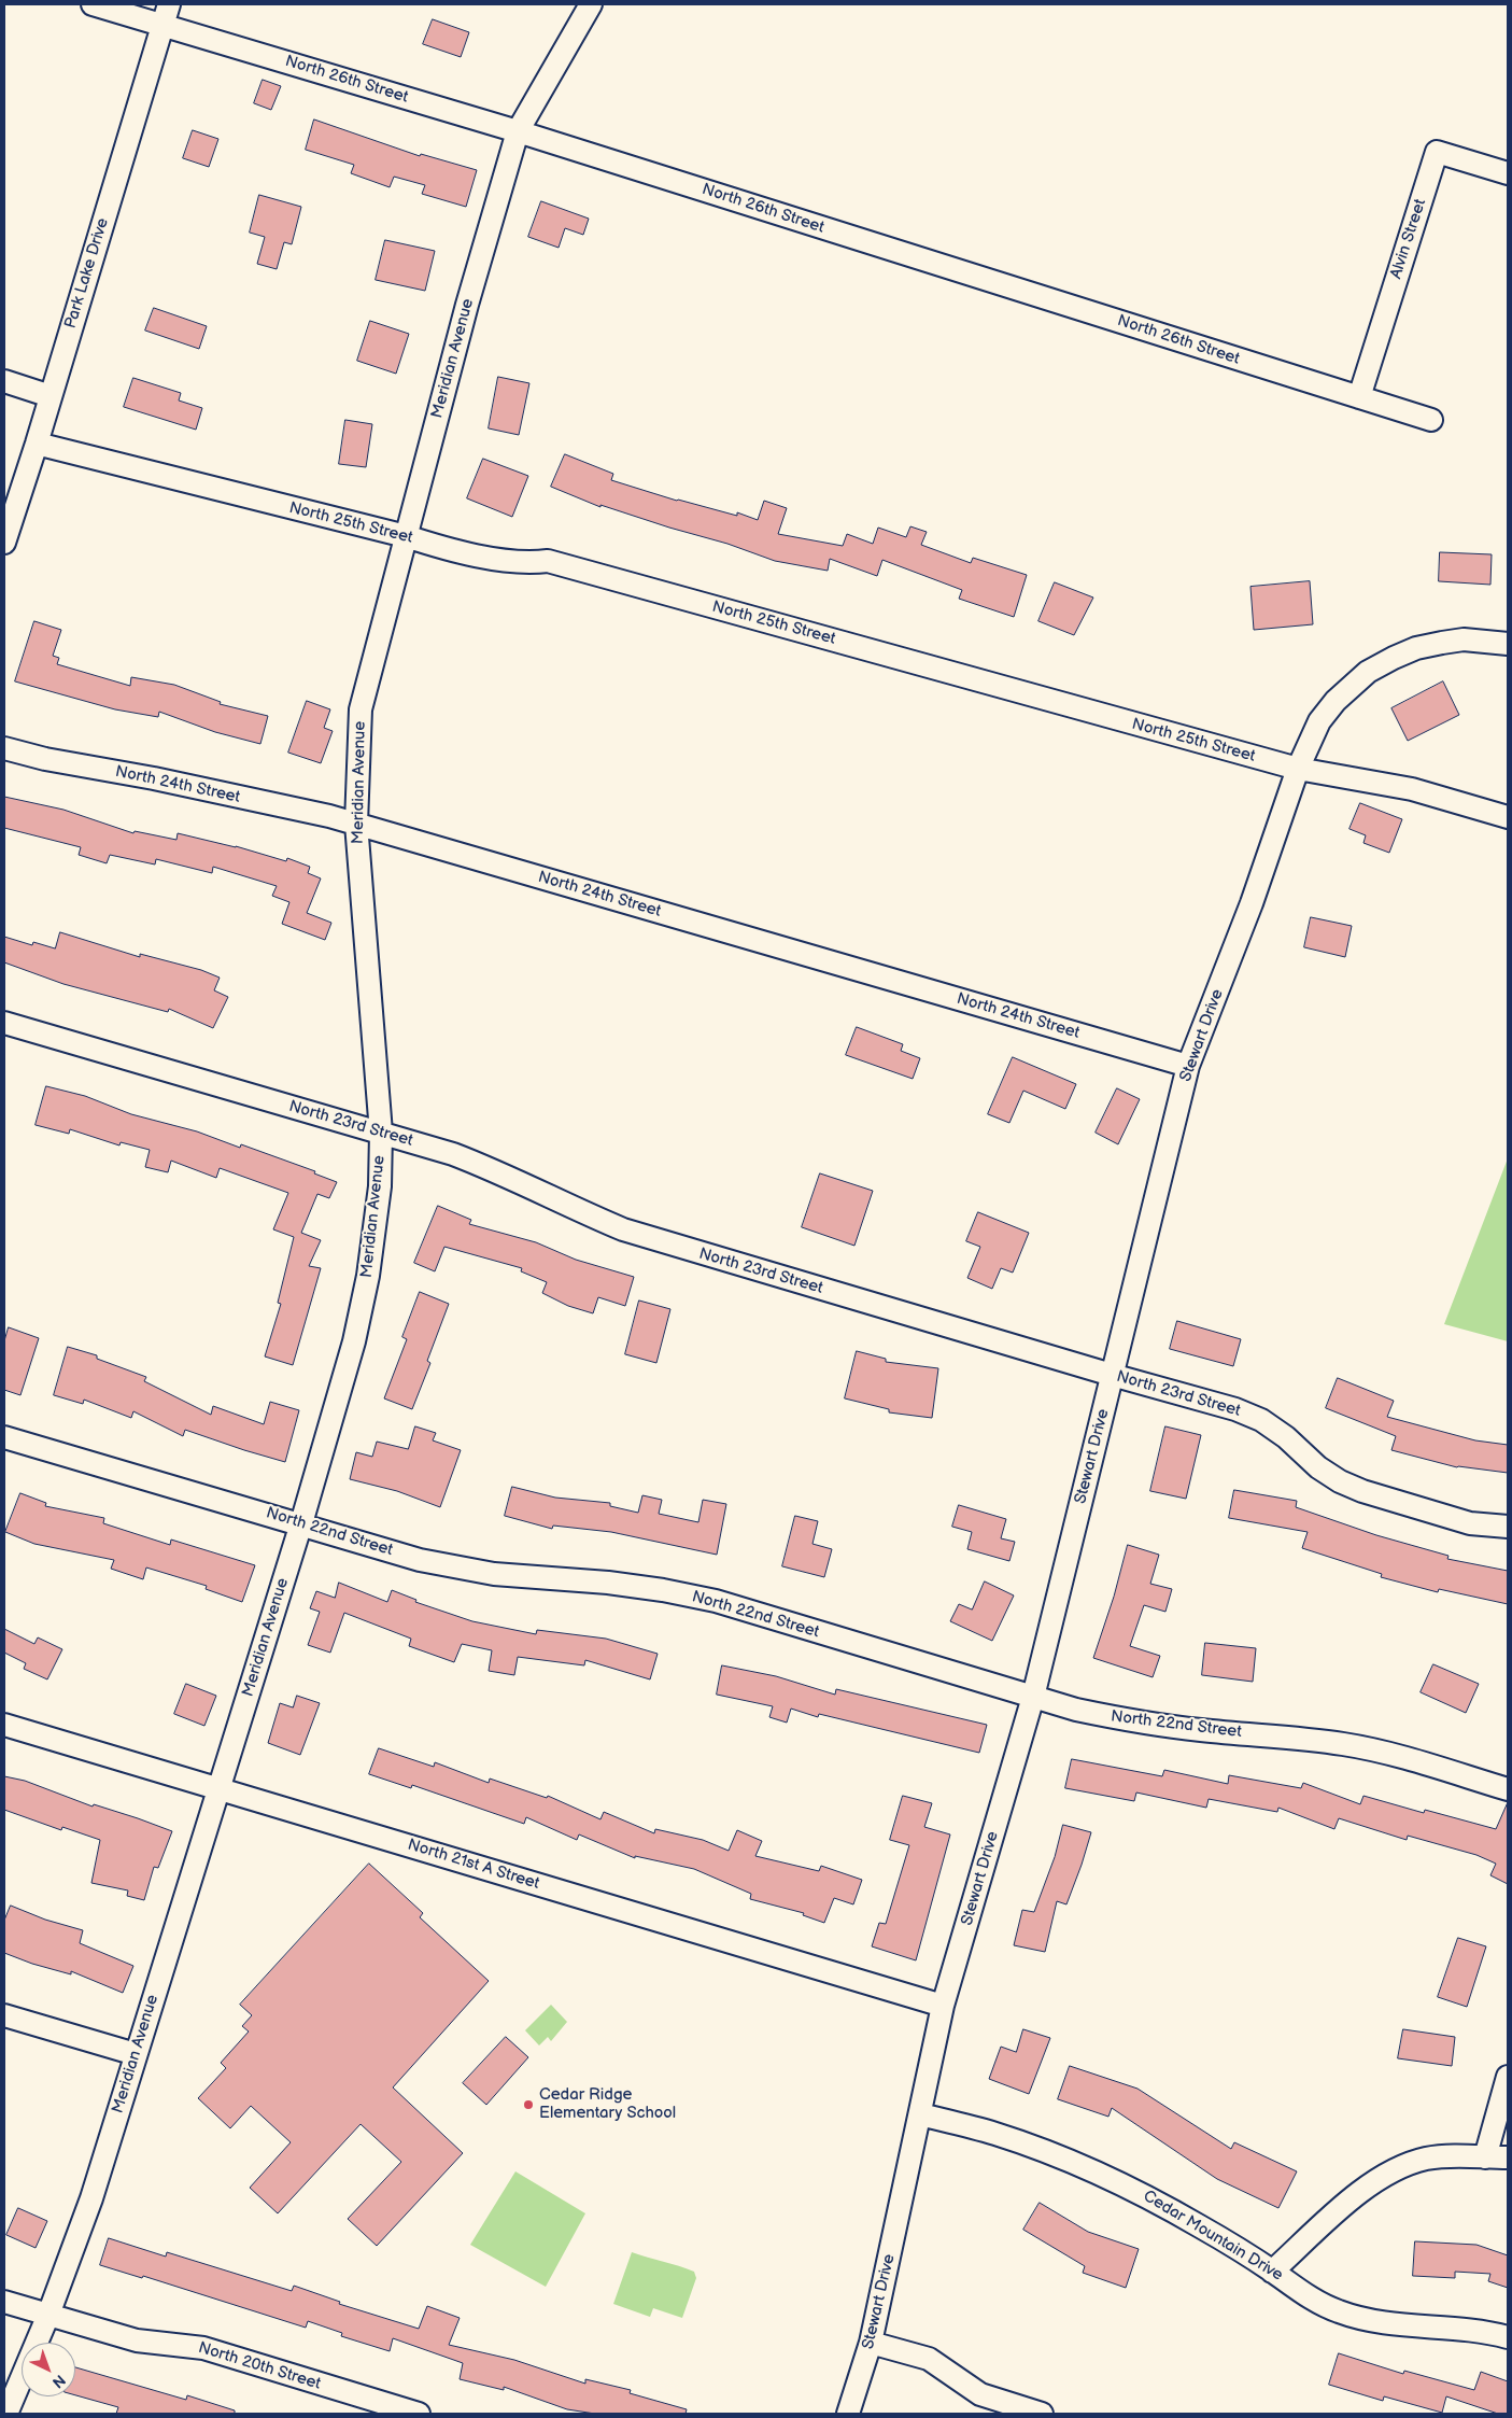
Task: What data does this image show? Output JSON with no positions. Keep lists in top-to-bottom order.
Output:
{
  "streets": {
    "street": [
      "North 26th Street",
      "Alvin Street",
      "Park Lake Drive",
      "Meridian Avenue",
      "North 25th Street",
      "North 24th Street",
      "Stewart Drive",
      "North 23rd Street",
      "North 22nd Street",
      "North 21st A Street",
      "Cedar Mountain Drive",
      "North 20th Street"
    ]
  },
  "crossings": [
    ["North 26th Street", "Alvin Street"],
    ["North 26th Street", "Park Lake Drive"],
    ["North 26th Street", "Meridian Avenue"],
    ["Park Lake Drive", "North 25th Street"],
    ["Meridian Avenue", "North 25th Street"],
    ["Meridian Avenue", "North 24th Street"],
    ["Meridian Avenue", "North 23rd Street"],
    ["Meridian Avenue", "North 22nd Street"],
    ["Meridian Avenue", "North 21st A Street"],
    ["Meridian Avenue", "North 20th Street"],
    ["North 25th Street", "Stewart Drive"],
    ["North 24th Street", "Stewart Drive"],
    ["Stewart Drive", "North 23rd Street"],
    ["Stewart Drive", "North 22nd Street"],
    ["Stewart Drive", "North 21st A Street"],
    ["Stewart Drive", "Cedar Mountain Drive"]
  ],
  "places": ["Cedar Ridge Elementary School"],
  "north": "bottom right"
}
